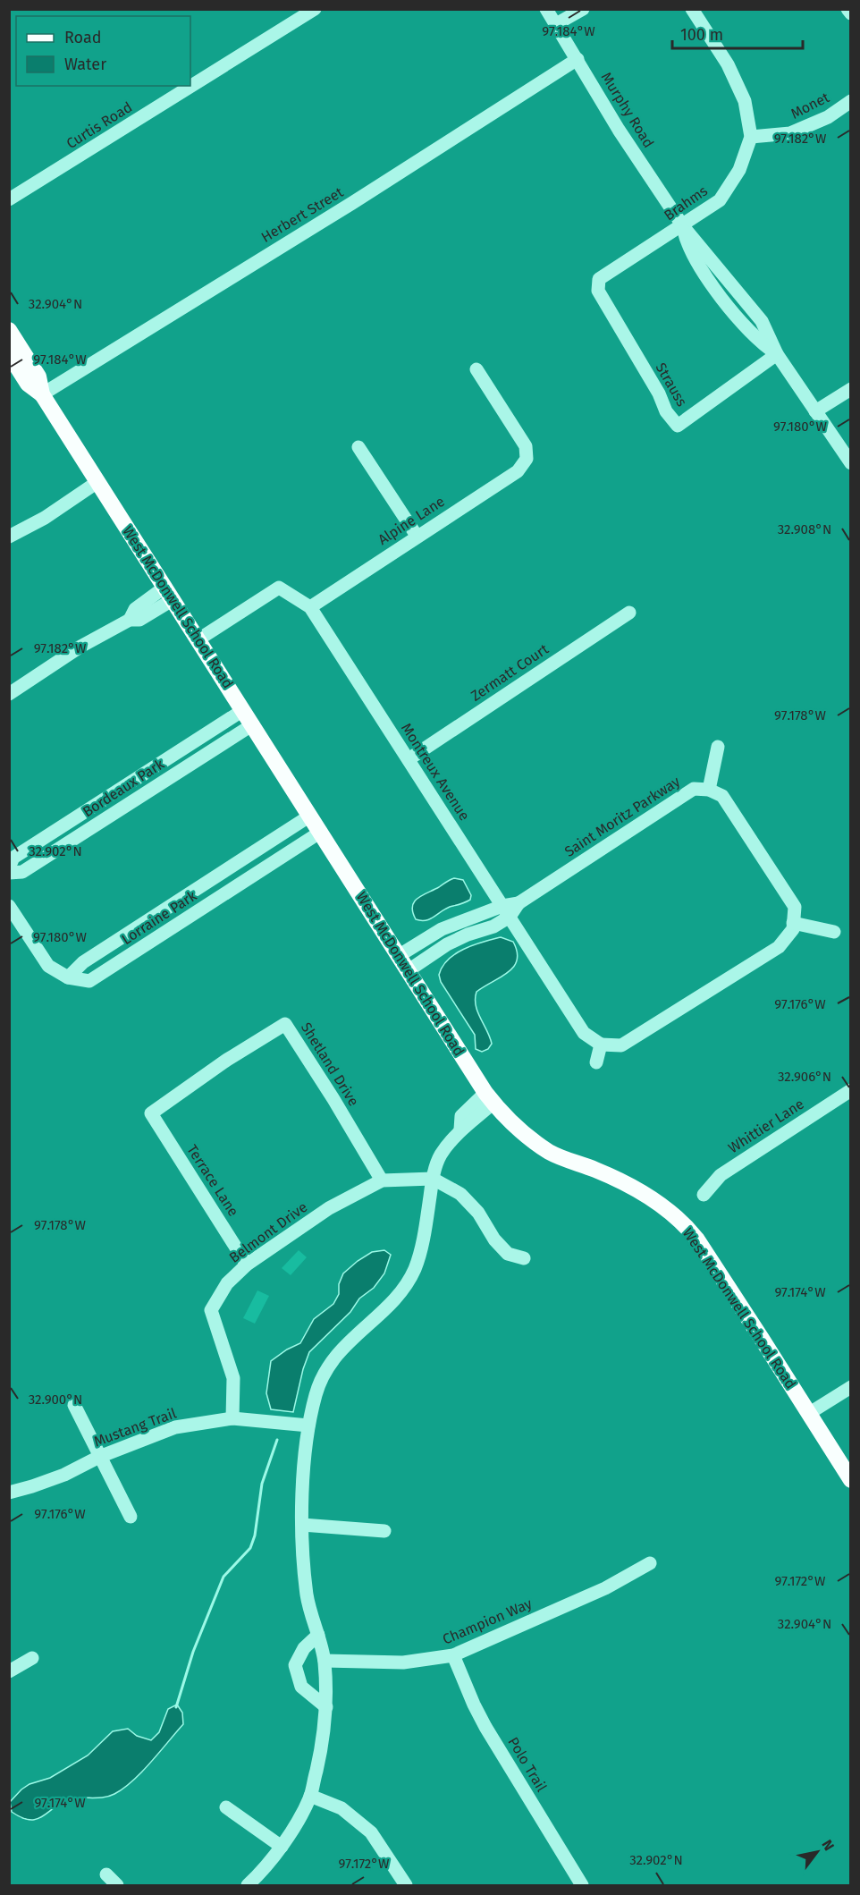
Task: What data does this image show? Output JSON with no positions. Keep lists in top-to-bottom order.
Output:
{
  "streets": {
    "main road": ["West McDonwell School Road"],
    "street": [
      "Monet",
      "Murphy Road",
      "Curtis Road",
      "Brahms",
      "Herbert Street",
      "Strauss",
      "Alpine Lane",
      "Zermatt Court",
      "Montreux Avenue",
      "Bordeaux Park",
      "Saint Moritz Parkway",
      "Lorraine Park",
      "Shetland Drive",
      "Whittier Lane",
      "Terrace Lane",
      "Belmont Drive",
      "Mustang Trail",
      "Champion Way",
      "Polo Trail"
    ]
  },
  "crossings": [
    ["Monet", "Brahms"],
    ["Murphy Road", "Brahms"],
    ["Murphy Road", "Herbert Street"],
    ["Murphy Road", "Strauss"],
    ["Brahms", "Strauss"],
    ["Herbert Street", "West McDonwell School Road"],
    ["Alpine Lane", "Montreux Avenue"],
    ["West McDonwell School Road", "Montreux Avenue"],
    ["West McDonwell School Road", "Bordeaux Park"],
    ["West McDonwell School Road", "Saint Moritz Parkway"],
    ["West McDonwell School Road", "Lorraine Park"],
    ["Zermatt Court", "Montreux Avenue"],
    ["Montreux Avenue", "Saint Moritz Parkway"],
    ["Shetland Drive", "Terrace Lane"],
    ["Shetland Drive", "Belmont Drive"],
    ["Terrace Lane", "Belmont Drive"],
    ["Belmont Drive", "Mustang Trail"],
    ["Champion Way", "Polo Trail"]
  ],
  "legend": ["Road", "Water"],
  "scale_bar": "100 m",
  "north": "top right",
  "coordinates": [
    "97.184°W",
    "97.182°W",
    "32.904°N",
    "97.180°W",
    "32.908°N",
    "97.178°W",
    "32.902°N",
    "97.176°W",
    "32.906°N",
    "97.174°W",
    "32.900°N",
    "97.172°W"
  ]
}
